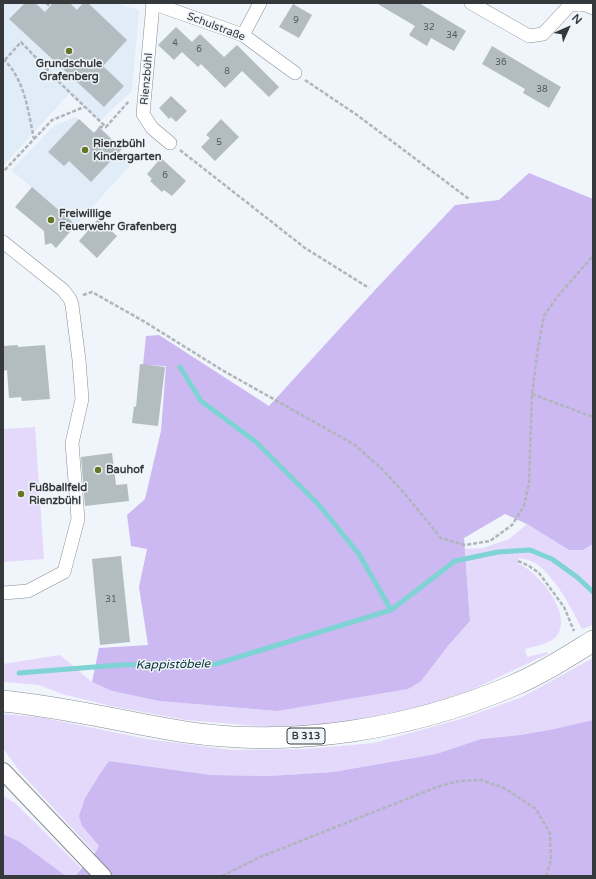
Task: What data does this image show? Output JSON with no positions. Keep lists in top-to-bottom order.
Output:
{
  "streets": {
    "main road": ["B 313"],
    "street": ["Schulstraße", "Rienzbühl"]
  },
  "crossings": [
    ["Schulstraße", "Rienzbühl"]
  ],
  "water": ["Kappistöbele"],
  "places": [
    "Grundschule Grafenberg",
    "Rienzbühl Kindergarten",
    "Freiwillige Feuerwehr Grafenberg",
    "Bauhof",
    "Fußballfeld Rienzbühl"
  ],
  "house_numbers": [
    "9",
    "32",
    "34",
    "4",
    "6",
    "36",
    "8",
    "38",
    "5",
    "6",
    "31"
  ],
  "north": "top right"
}
